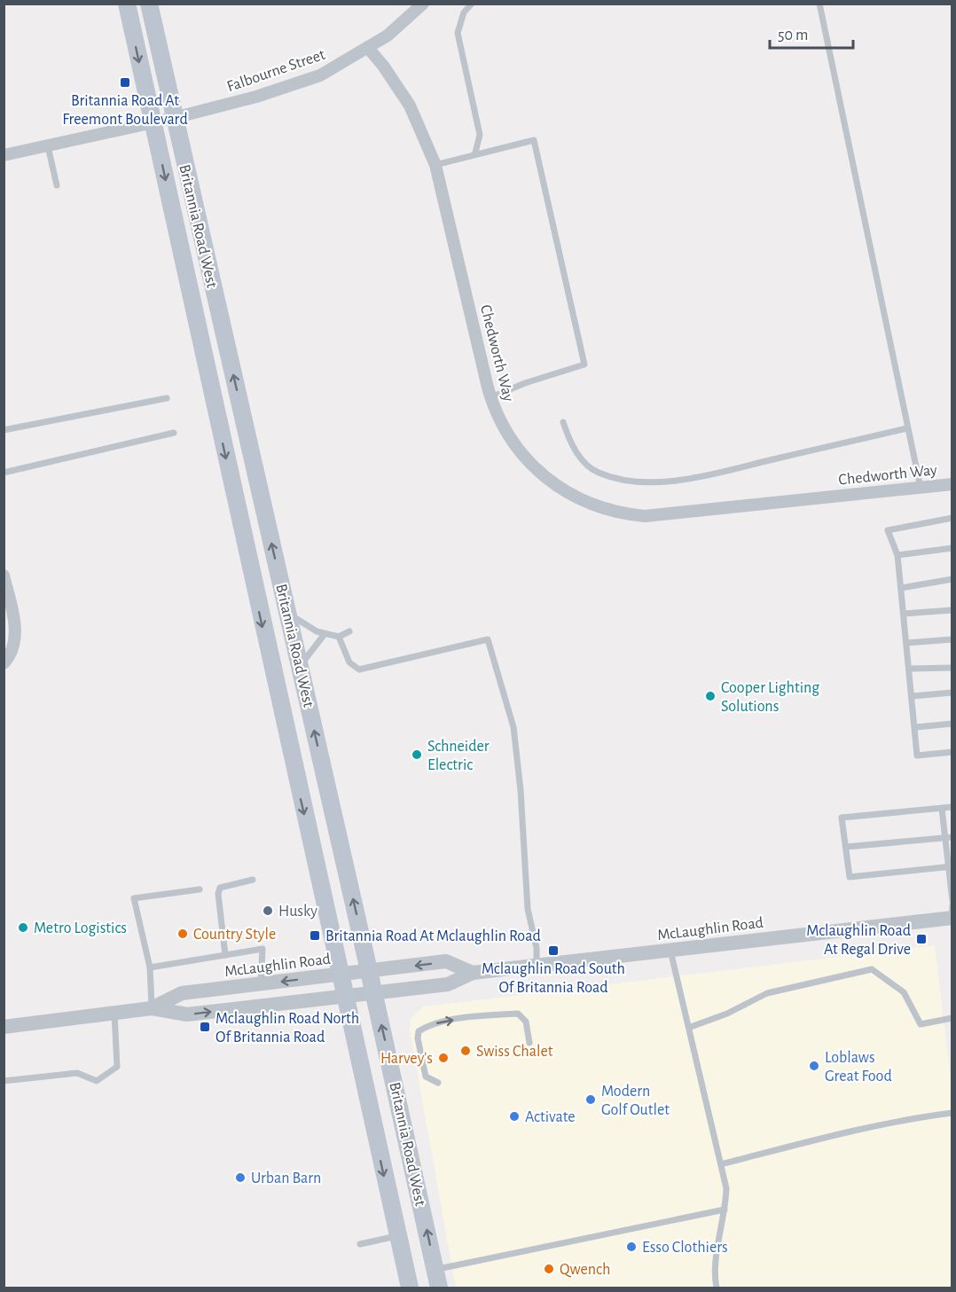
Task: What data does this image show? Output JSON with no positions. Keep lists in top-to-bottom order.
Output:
{
  "streets": {
    "main road": ["Britannia Road West"],
    "street": ["Falbourne Street", "Chedworth Way", "McLaughlin Road"]
  },
  "crossings": [
    ["Falbourne Street", "Britannia Road West"],
    ["Falbourne Street", "Chedworth Way"],
    ["Britannia Road West", "McLaughlin Road"]
  ],
  "places": {
    "transit": [
      "Britannia Road At Freemont Boulevard",
      "Britannia Road At Mclaughlin Road",
      "Mclaughlin Road At Regal Drive",
      "Mclaughlin Road South Of Britannia Road",
      "Mclaughlin Road North Of Britannia Road"
    ],
    "other": [
      "Cooper Lighting Solutions",
      "Schneider Electric",
      "Husky",
      "Metro Logistics",
      "Country Style",
      "Swiss Chalet",
      "Harvey's",
      "Loblaws Great Food",
      "Modern Golf Outlet",
      "Activate",
      "Urban Barn",
      "Esso Clothiers",
      "Qwench"
    ]
  },
  "scale_bar": "50 m"
}
